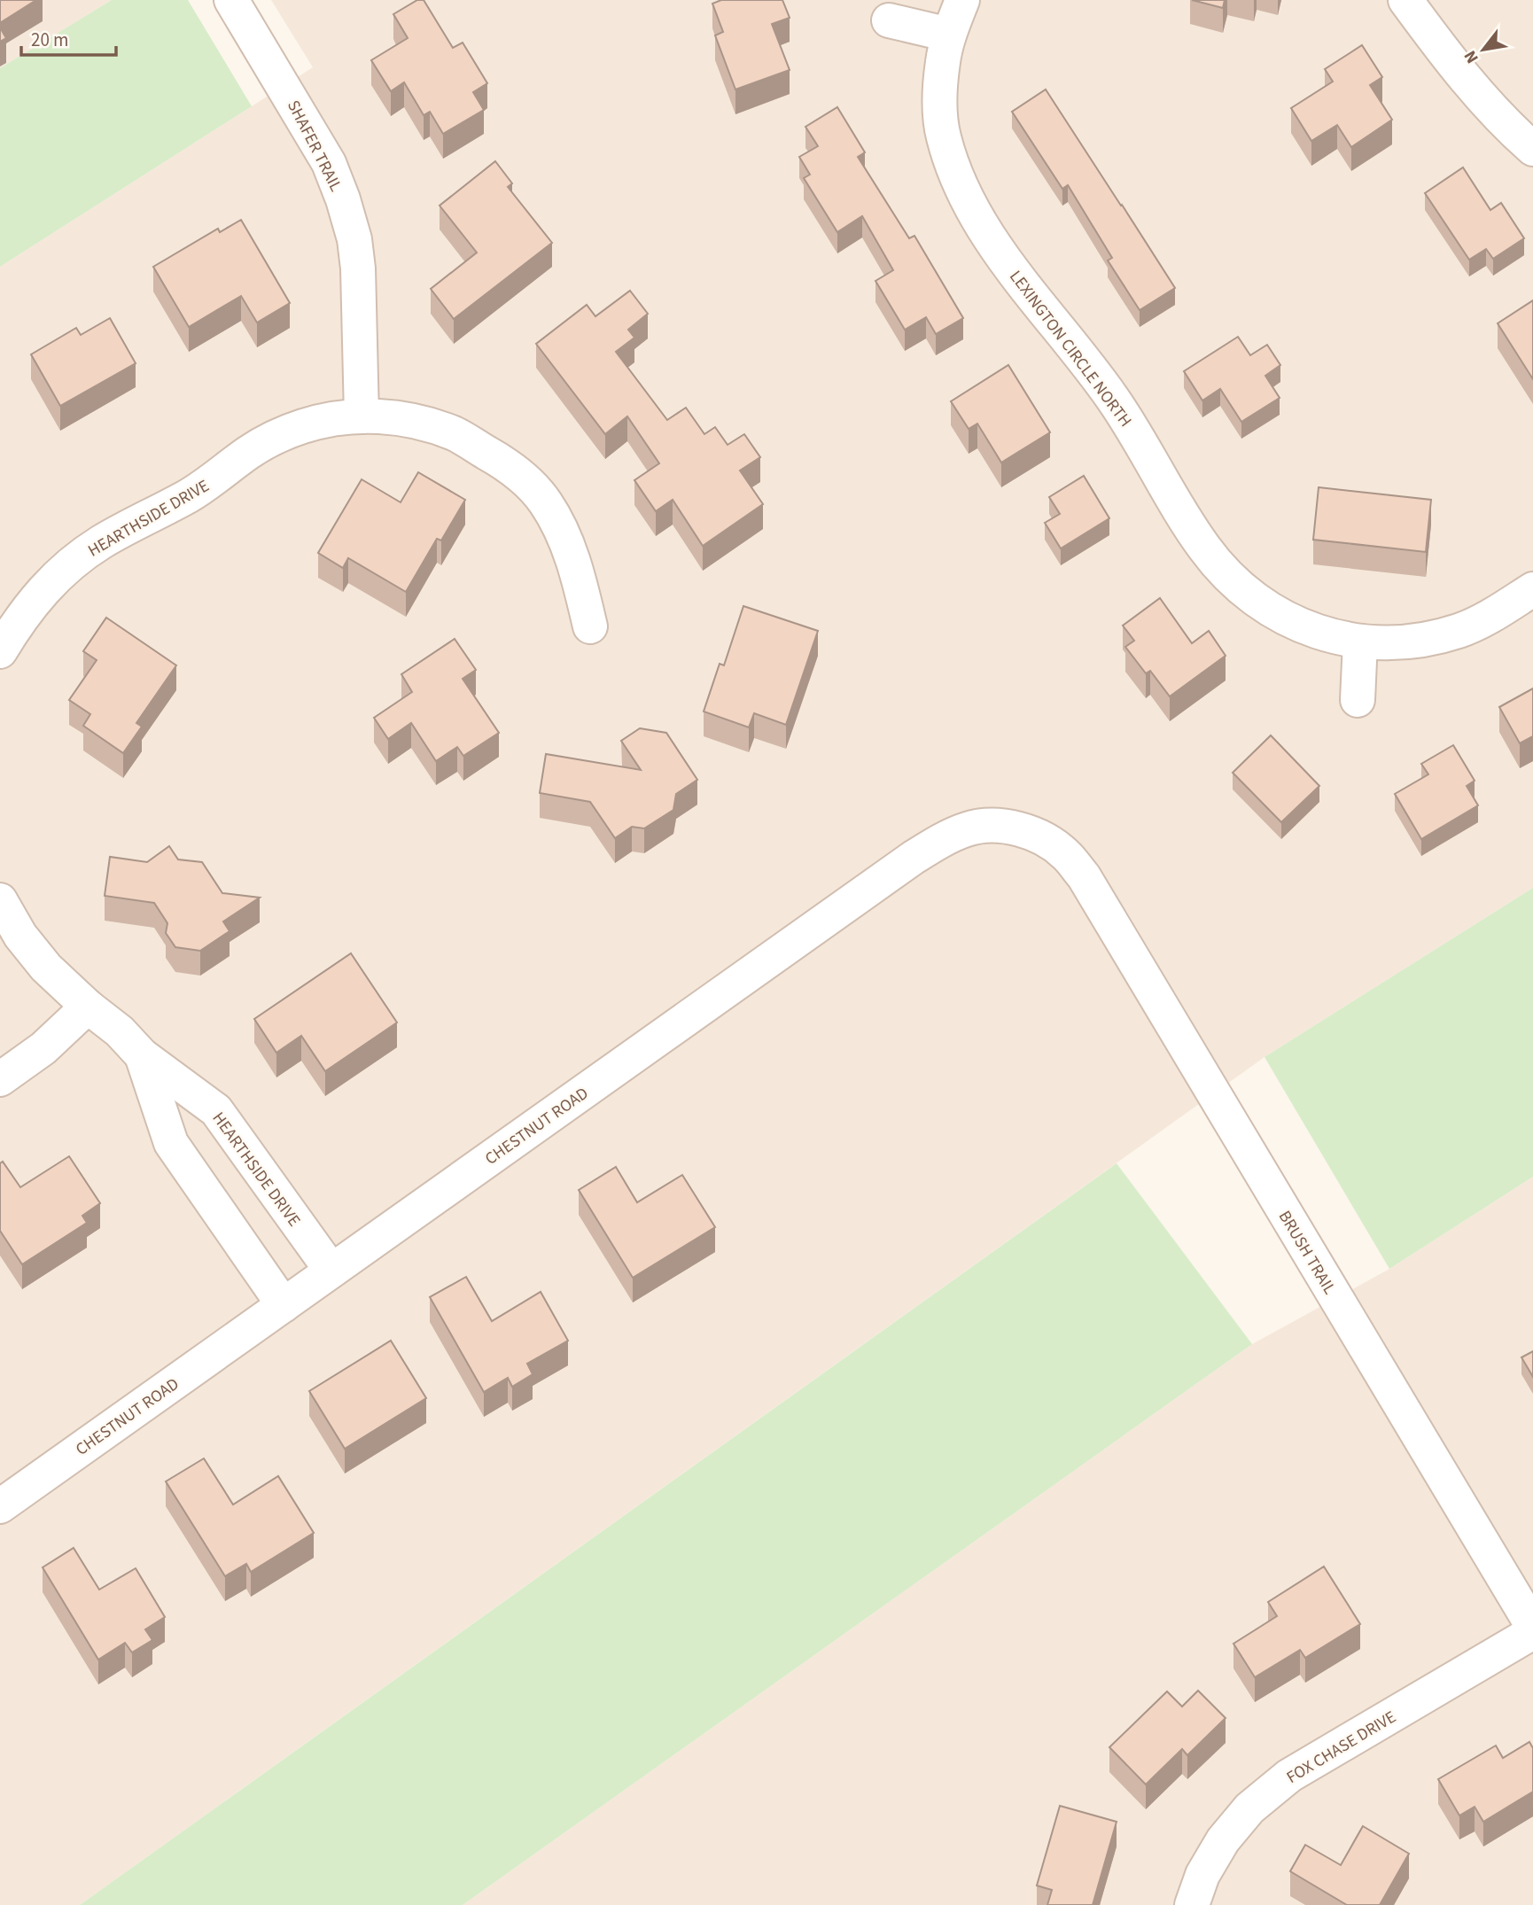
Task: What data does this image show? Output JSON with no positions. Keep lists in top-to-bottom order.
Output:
{
  "streets": {
    "street": [
      "SHAFER TRAIL",
      "LEXINGTON CIRCLE NORTH",
      "HEARTHSIDE DRIVE",
      "CHESTNUT ROAD",
      "BRUSH TRAIL",
      "FOX CHASE DRIVE"
    ]
  },
  "crossings": [
    ["SHAFER TRAIL", "HEARTHSIDE DRIVE"],
    ["HEARTHSIDE DRIVE", "CHESTNUT ROAD"],
    ["CHESTNUT ROAD", "BRUSH TRAIL"]
  ],
  "scale_bar": "20 m",
  "north": "bottom left"
}
